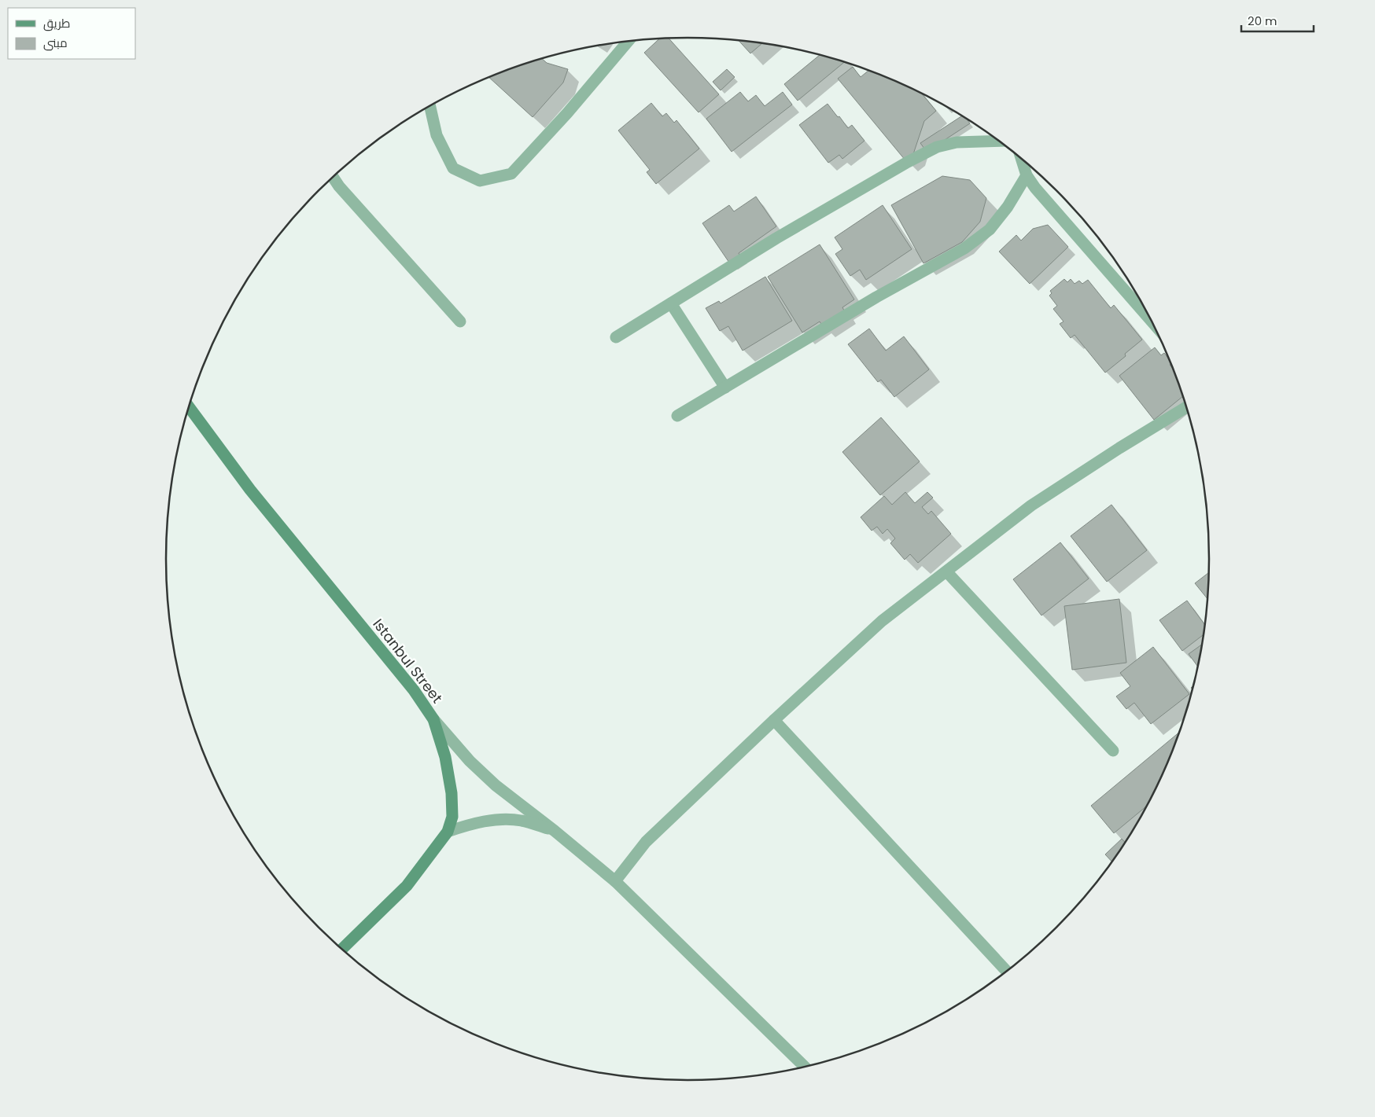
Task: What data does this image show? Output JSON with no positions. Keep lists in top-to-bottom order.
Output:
{
  "streets": {
    "street": ["Istanbul Street"]
  },
  "legend": ["طريق", "مبنى"],
  "scale_bar": "20 m"
}
